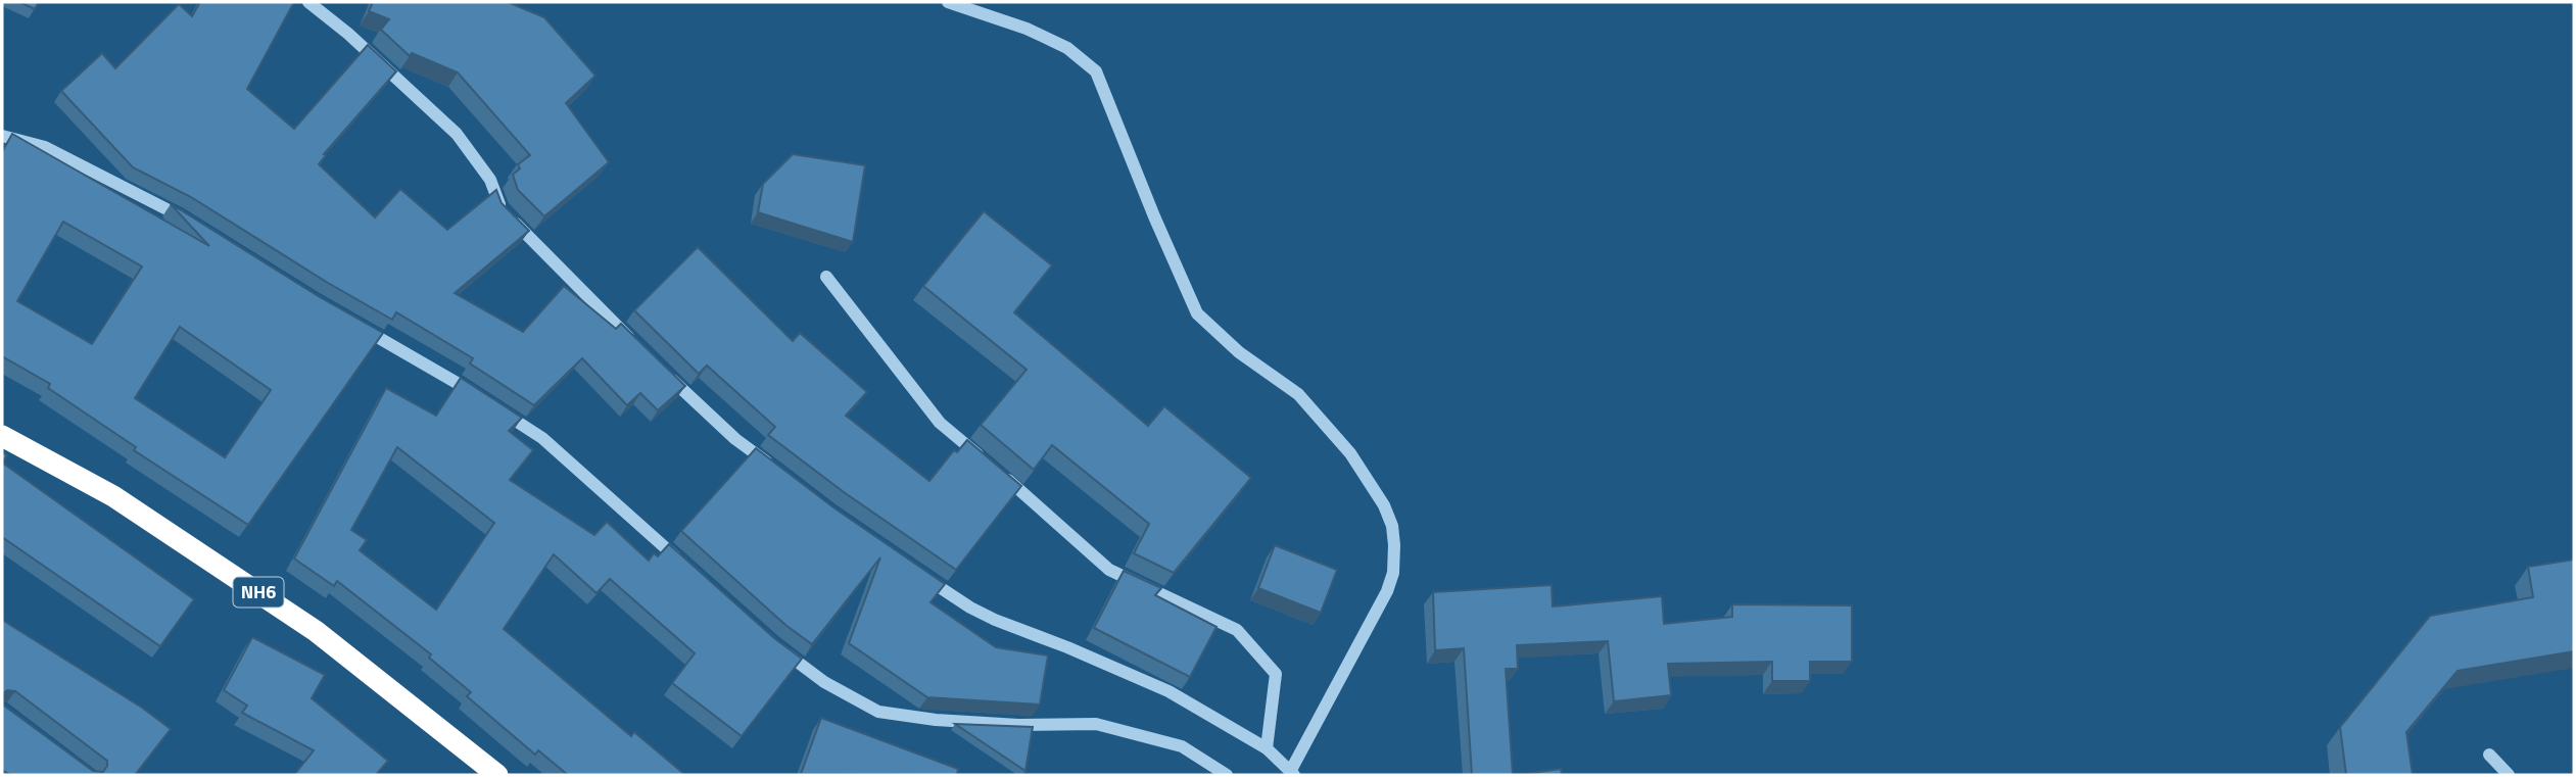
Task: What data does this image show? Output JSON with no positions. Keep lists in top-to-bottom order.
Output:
{
  "streets": {
    "highway": ["NH6"]
  }
}
